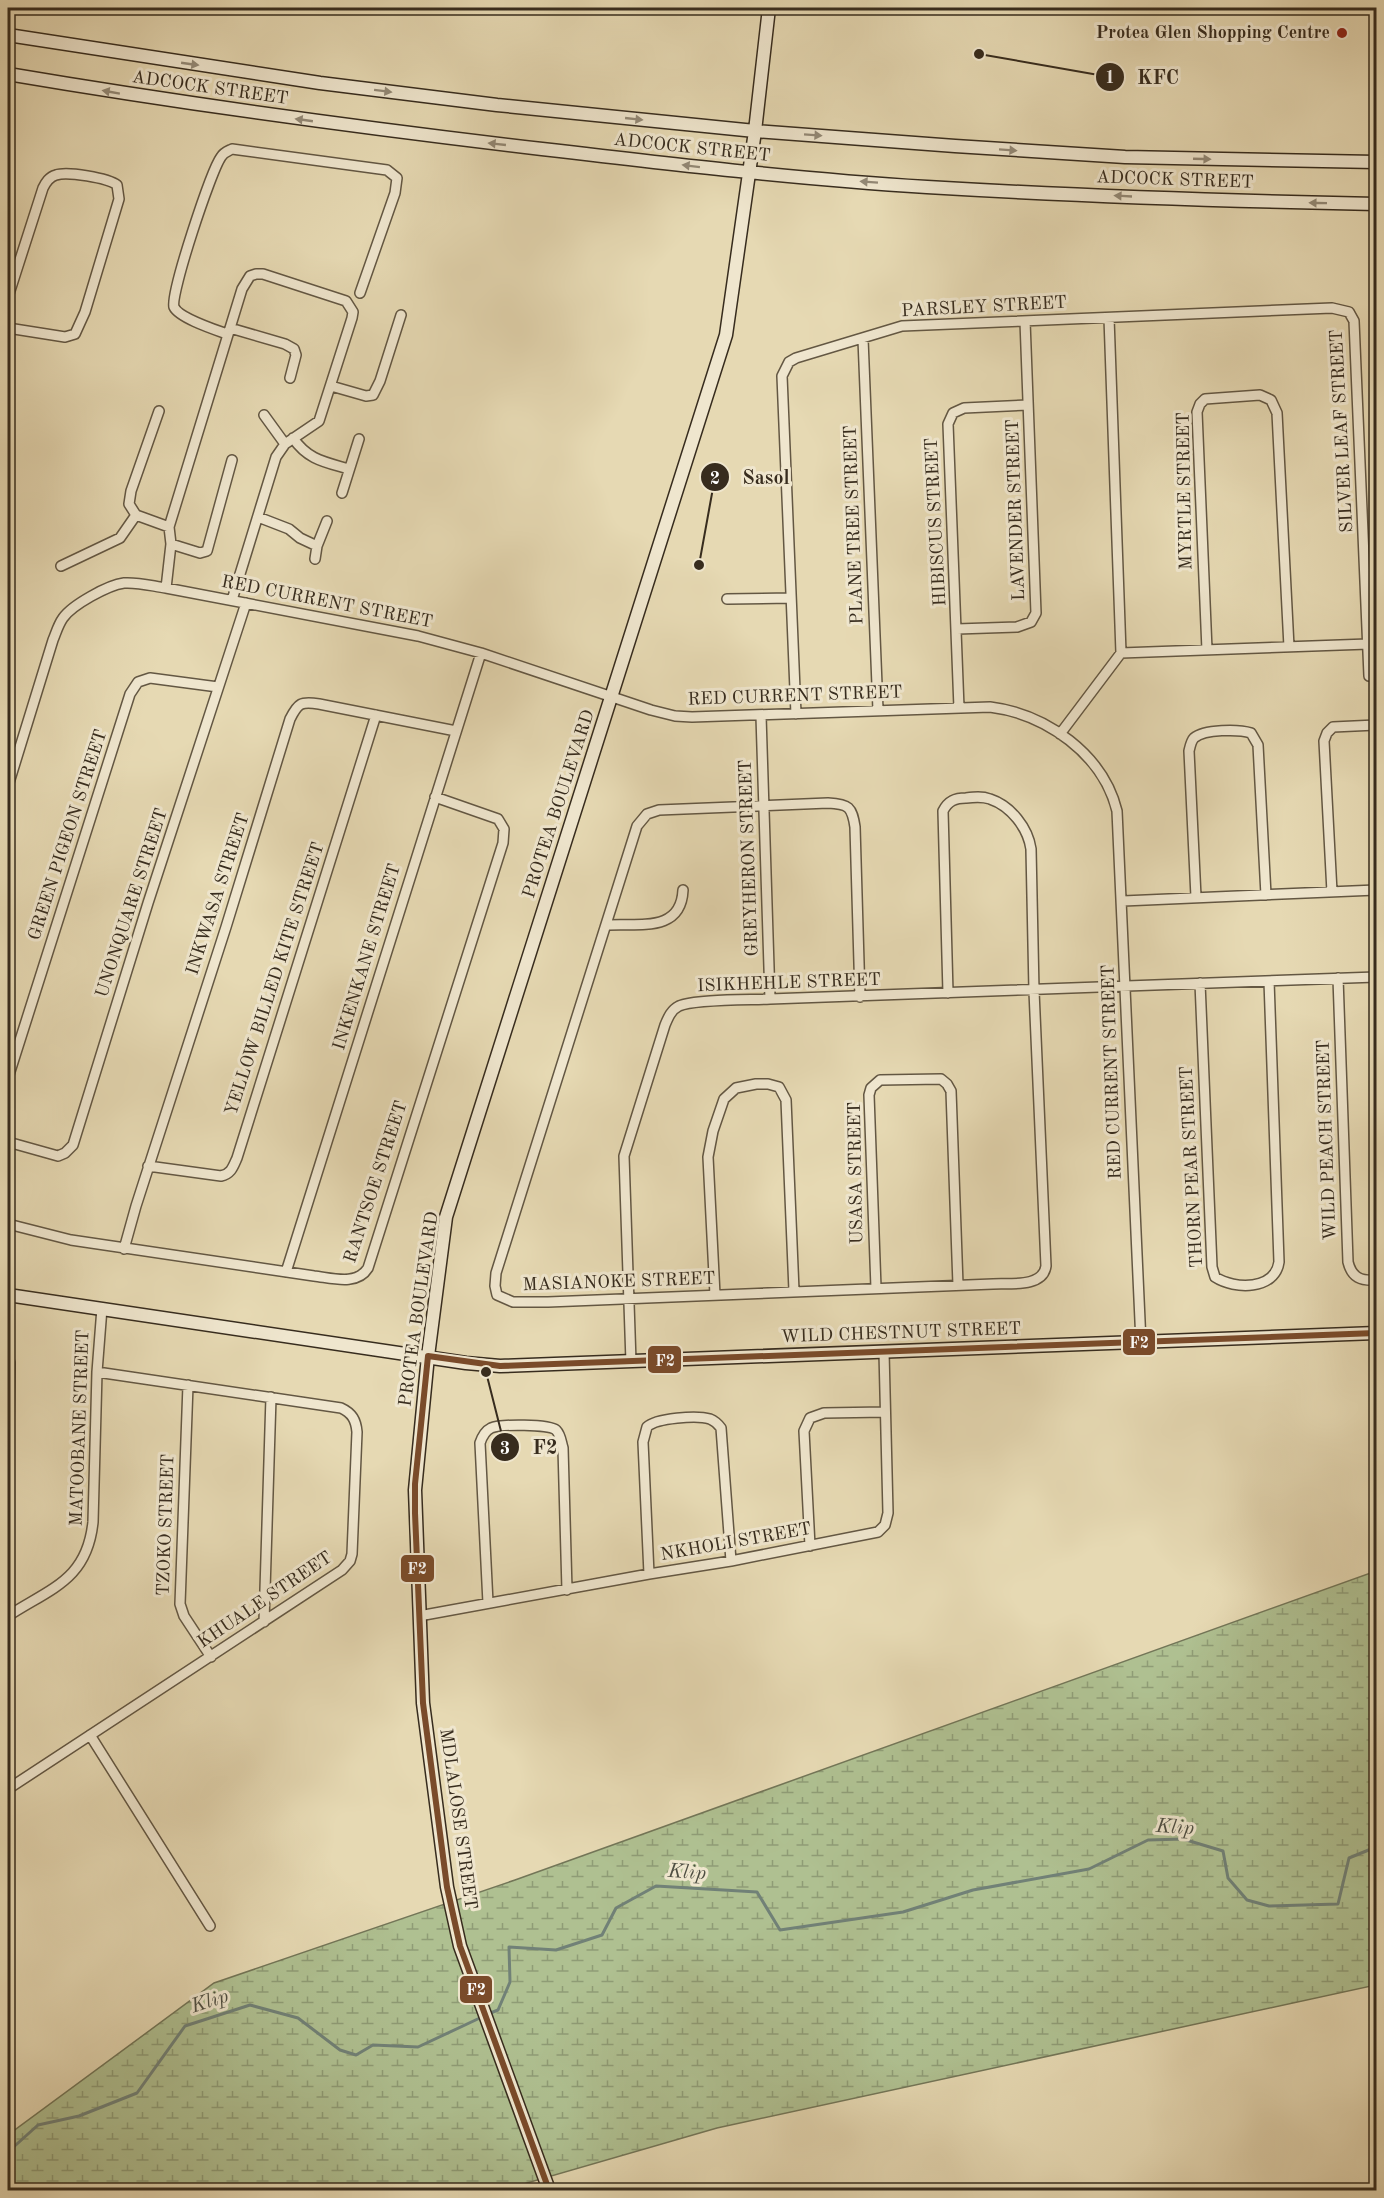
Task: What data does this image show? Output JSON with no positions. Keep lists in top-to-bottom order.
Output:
{
  "streets": {
    "street": [
      "ADCOCK STREET",
      "PARSLEY STREET",
      "SILVER LEAF STREET",
      "MYRTLE STREET",
      "LAVENDER STREET",
      "HIBISCUS STREET",
      "PLANE TREE STREET",
      "RED CURRENT STREET",
      "PROTEA BOULEVARD",
      "GREEN PIGEON STREET",
      "GREYHERON STREET",
      "INKWASA STREET",
      "UNONQUARE STREET",
      "INKENKANE STREET",
      "YELLOW BILLED KITE STREET",
      "ISIKHEHLE STREET",
      "WILD PEACH STREET",
      "THORN PEAR STREET",
      "USASA STREET",
      "RANTSOE STREET",
      "MASIANOKE STREET",
      "WILD CHESTNUT STREET",
      "MATOOBANE STREET",
      "TZOKO STREET",
      "NKHOLI STREET",
      "KHUALE STREET",
      "MDLALOSE STREET"
    ]
  },
  "crossings": [
    ["ADCOCK STREET", "PROTEA BOULEVARD"],
    ["PARSLEY STREET", "SILVER LEAF STREET"],
    ["PARSLEY STREET", "LAVENDER STREET"],
    ["PARSLEY STREET", "PLANE TREE STREET"],
    ["PARSLEY STREET", "RED CURRENT STREET"],
    ["LAVENDER STREET", "HIBISCUS STREET"],
    ["HIBISCUS STREET", "RED CURRENT STREET"],
    ["PLANE TREE STREET", "RED CURRENT STREET"],
    ["RED CURRENT STREET", "PROTEA BOULEVARD"],
    ["RED CURRENT STREET", "GREYHERON STREET"],
    ["RED CURRENT STREET", "UNONQUARE STREET"],
    ["RED CURRENT STREET", "INKENKANE STREET"],
    ["RED CURRENT STREET", "ISIKHEHLE STREET"],
    ["RED CURRENT STREET", "WILD CHESTNUT STREET"],
    ["PROTEA BOULEVARD", "WILD CHESTNUT STREET"],
    ["PROTEA BOULEVARD", "NKHOLI STREET"],
    ["PROTEA BOULEVARD", "MDLALOSE STREET"],
    ["GREEN PIGEON STREET", "UNONQUARE STREET"],
    ["GREYHERON STREET", "ISIKHEHLE STREET"],
    ["GREYHERON STREET", "MASIANOKE STREET"],
    ["INKWASA STREET", "INKENKANE STREET"],
    ["INKWASA STREET", "YELLOW BILLED KITE STREET"],
    ["INKWASA STREET", "RANTSOE STREET"],
    ["INKENKANE STREET", "RANTSOE STREET"],
    ["ISIKHEHLE STREET", "WILD PEACH STREET"],
    ["ISIKHEHLE STREET", "THORN PEAR STREET"],
    ["ISIKHEHLE STREET", "MASIANOKE STREET"],
    ["ISIKHEHLE STREET", "WILD CHESTNUT STREET"],
    ["USASA STREET", "MASIANOKE STREET"],
    ["WILD CHESTNUT STREET", "MATOOBANE STREET"],
    ["WILD CHESTNUT STREET", "NKHOLI STREET"],
    ["MATOOBANE STREET", "KHUALE STREET"],
    ["TZOKO STREET", "KHUALE STREET"],
    ["NKHOLI STREET", "MDLALOSE STREET"]
  ],
  "water": ["Klip"],
  "places": [
    "Protea Glen Shopping Centre",
    "KFC",
    "Sasol",
    "F2"
  ],
  "lines": ["transit line F2"]
}
